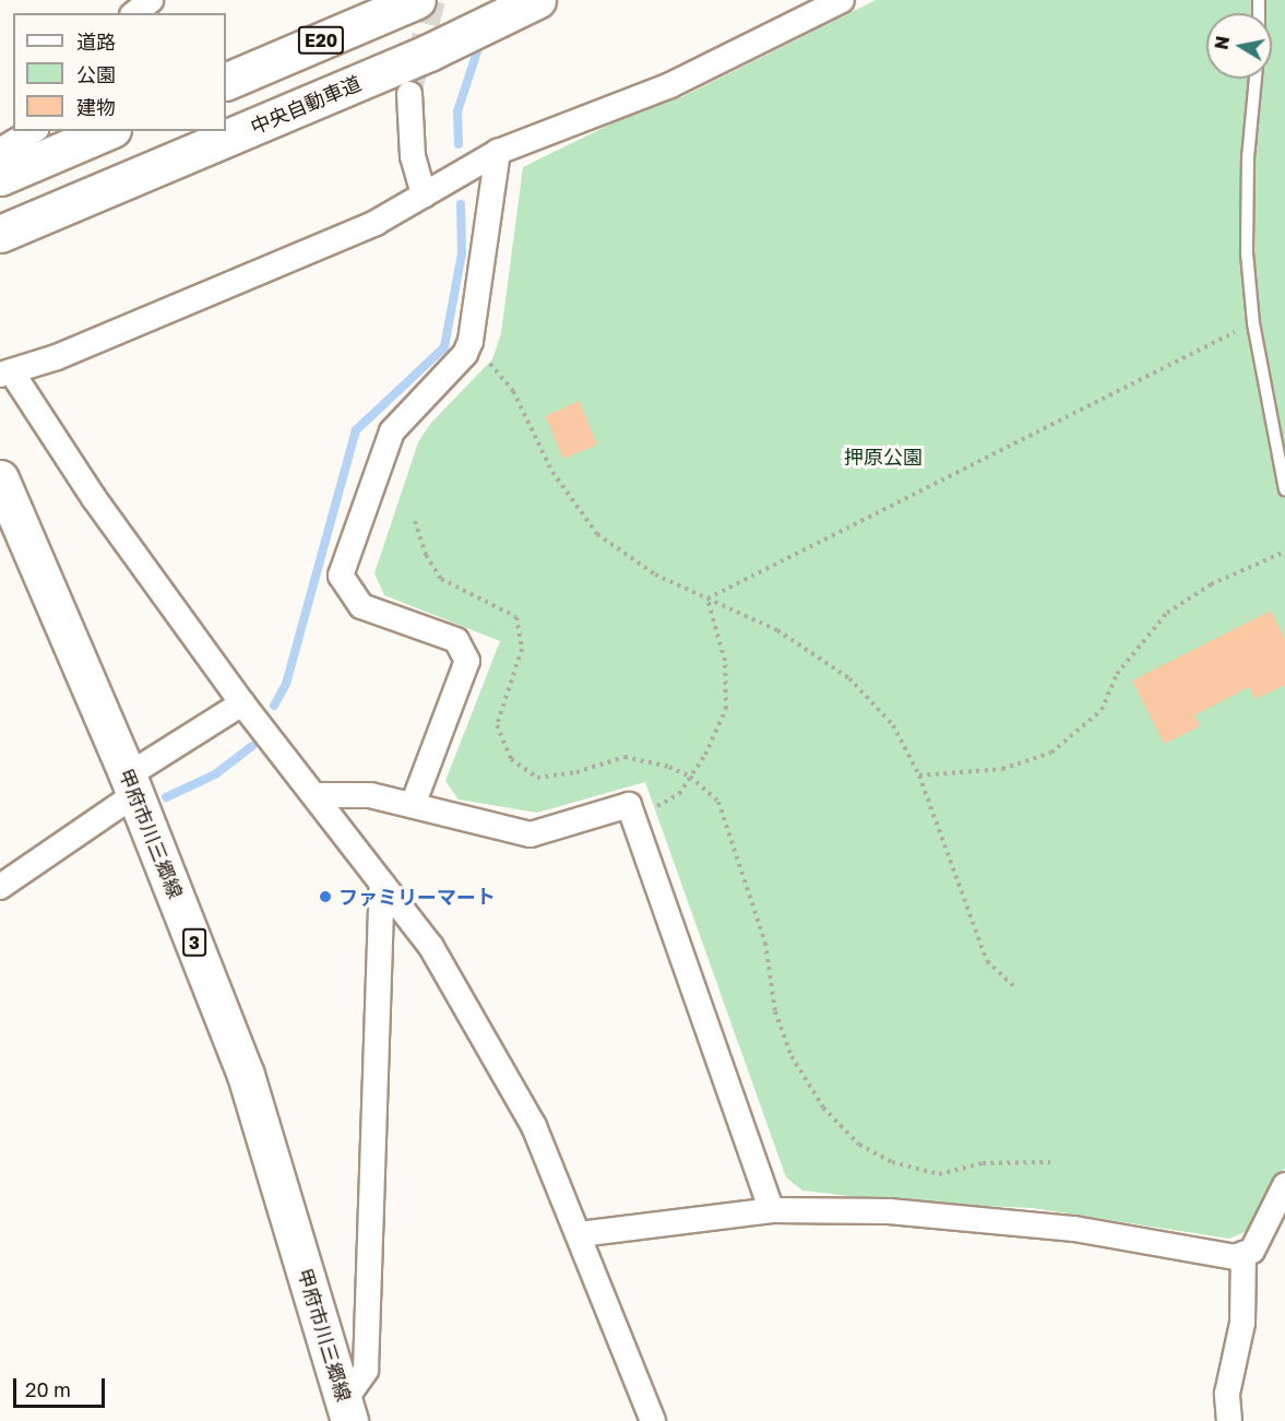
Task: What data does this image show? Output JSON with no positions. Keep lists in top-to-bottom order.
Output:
{
  "streets": {
    "main road": [
      "E20",
      "中央自動車道",
      "甲府市川三郷線",
      "3"
    ]
  },
  "parks": ["押原公園"],
  "places": ["ファミリーマート"],
  "legend": ["道路", "公園", "建物"],
  "scale_bar": "20 m",
  "north": "left"
}
